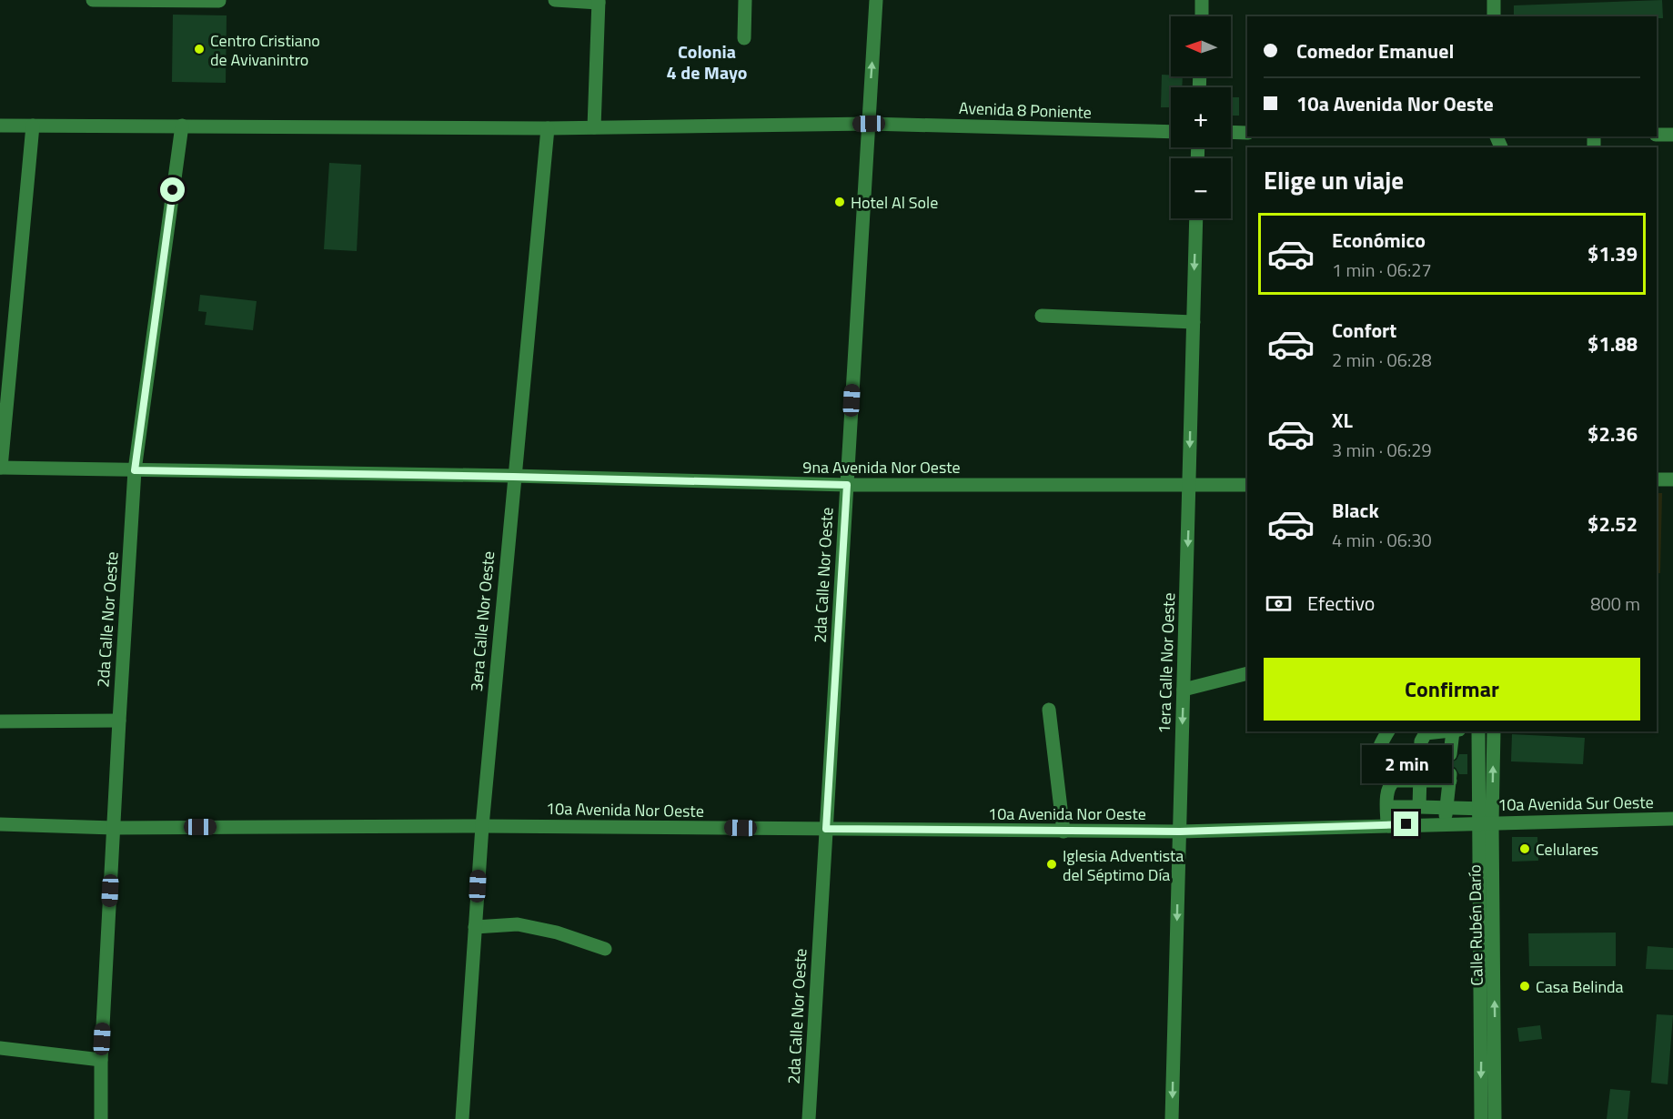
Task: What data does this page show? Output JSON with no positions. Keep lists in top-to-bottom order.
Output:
{
  "streets": {
    "street": [
      "Avenida 8 Poniente",
      "9na Avenida Nor Oeste",
      "2da Calle Nor Oeste",
      "3era Calle Nor Oeste",
      "1era Calle Nor Oeste",
      "10a Avenida Sur Oeste",
      "10a Avenida Nor Oeste",
      "Calle Rubén Darío"
    ]
  },
  "crossings": [
    ["Avenida 8 Poniente", "2da Calle Nor Oeste"],
    ["Avenida 8 Poniente", "3era Calle Nor Oeste"],
    ["9na Avenida Nor Oeste", "2da Calle Nor Oeste"],
    ["9na Avenida Nor Oeste", "3era Calle Nor Oeste"],
    ["9na Avenida Nor Oeste", "1era Calle Nor Oeste"],
    ["2da Calle Nor Oeste", "10a Avenida Nor Oeste"],
    ["3era Calle Nor Oeste", "10a Avenida Nor Oeste"],
    ["1era Calle Nor Oeste", "10a Avenida Nor Oeste"],
    ["10a Avenida Sur Oeste", "10a Avenida Nor Oeste"],
    ["10a Avenida Sur Oeste", "Calle Rubén Darío"],
    ["10a Avenida Nor Oeste", "Calle Rubén Darío"]
  ],
  "one_way": ["1era Calle Nor Oeste"],
  "districts": ["Colonia 4 de Mayo"],
  "places": [
    "Centro Cristiano de Avivanintro",
    "Hotel Al Sole",
    "Celulares",
    "Iglesia Adventista del Séptimo Día",
    "Casa Belinda"
  ],
  "north": "left",
  "page": {
    "map_buttons": ["+", "−"],
    "banner": ["Comedor Emanuel", "10a Avenida Nor Oeste"],
    "heading": "Elige un viaje",
    "list": [
      {
        "name": "Económico",
        "note": "1 min · 06:27",
        "value": "$1.39"
      },
      {
        "name": "Confort",
        "note": "2 min · 06:28",
        "value": "$1.88"
      },
      {
        "name": "XL",
        "note": "3 min · 06:29",
        "value": "$2.36"
      },
      {
        "name": "Black",
        "note": "4 min · 06:30",
        "value": "$2.52"
      }
    ],
    "pay": ["Efectivo", "800 m"],
    "buttons": "Confirmar",
    "bubble": "2 min"
  }
}
